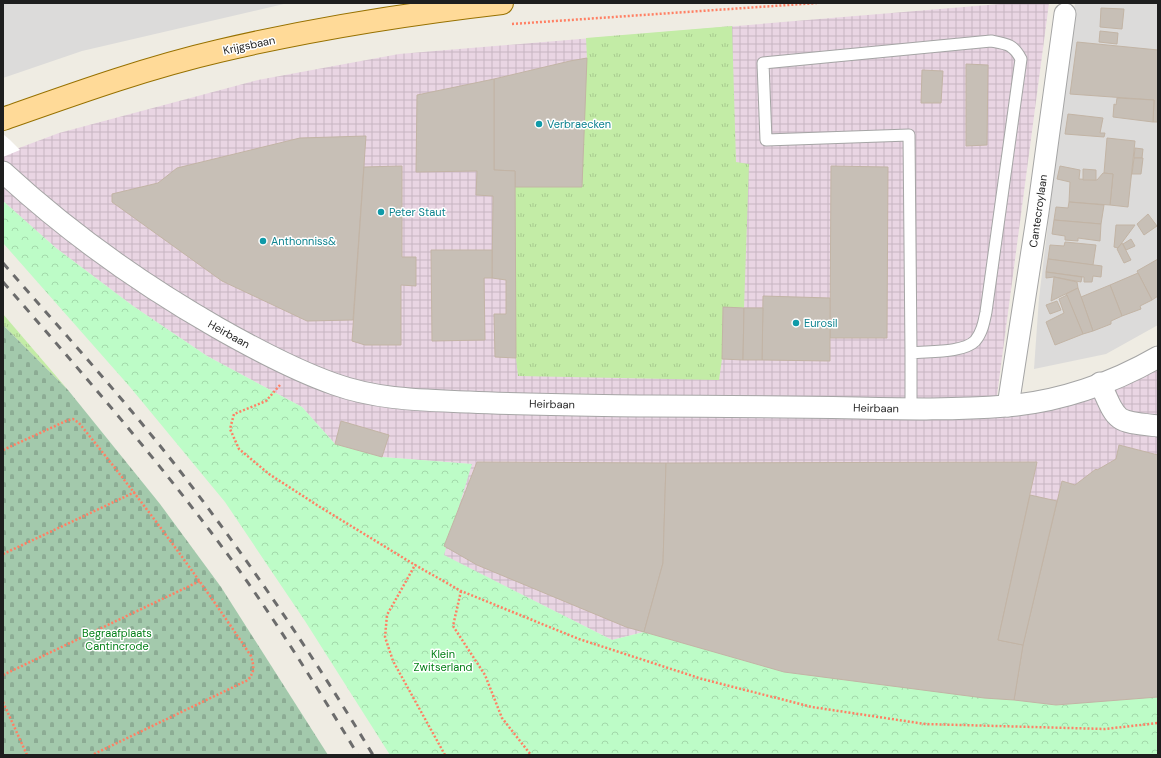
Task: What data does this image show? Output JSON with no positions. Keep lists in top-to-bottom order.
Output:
{
  "streets": {
    "main road": ["Krijgsbaan"],
    "street": ["Cantecroylaan", "Heirbaan"]
  },
  "crossings": [
    ["Cantecroylaan", "Heirbaan"]
  ],
  "parks": ["Begraafplaats Cantincrode", "Klein Zwitserland"],
  "places": [
    "Verbraecken",
    "Peter Staut",
    "Anthonniss&",
    "Eurosil"
  ]
}
